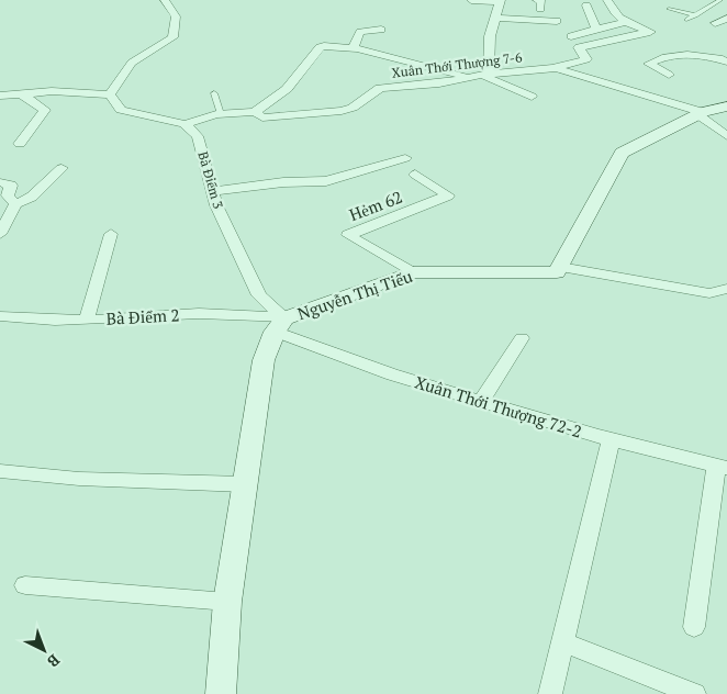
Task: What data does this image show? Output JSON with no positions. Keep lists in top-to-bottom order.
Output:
{
  "streets": {
    "street": [
      "Xuân Thới Thượng 7-6",
      "Bà Điểm 3",
      "Hẻm 62",
      "Nguyễn Thị Tiểu",
      "Bà Điểm 2",
      "Xuân Thới Thượng 72-2"
    ]
  },
  "crossings": [
    ["Xuân Thới Thượng 7-6", "Bà Điểm 3"],
    ["Bà Điểm 3", "Nguyễn Thị Tiểu"],
    ["Bà Điểm 3", "Bà Điểm 2"],
    ["Bà Điểm 3", "Xuân Thới Thượng 72-2"],
    ["Hẻm 62", "Nguyễn Thị Tiểu"],
    ["Nguyễn Thị Tiểu", "Bà Điểm 2"],
    ["Nguyễn Thị Tiểu", "Xuân Thới Thượng 72-2"],
    ["Bà Điểm 2", "Xuân Thới Thượng 72-2"]
  ],
  "north": "bottom right"
}
